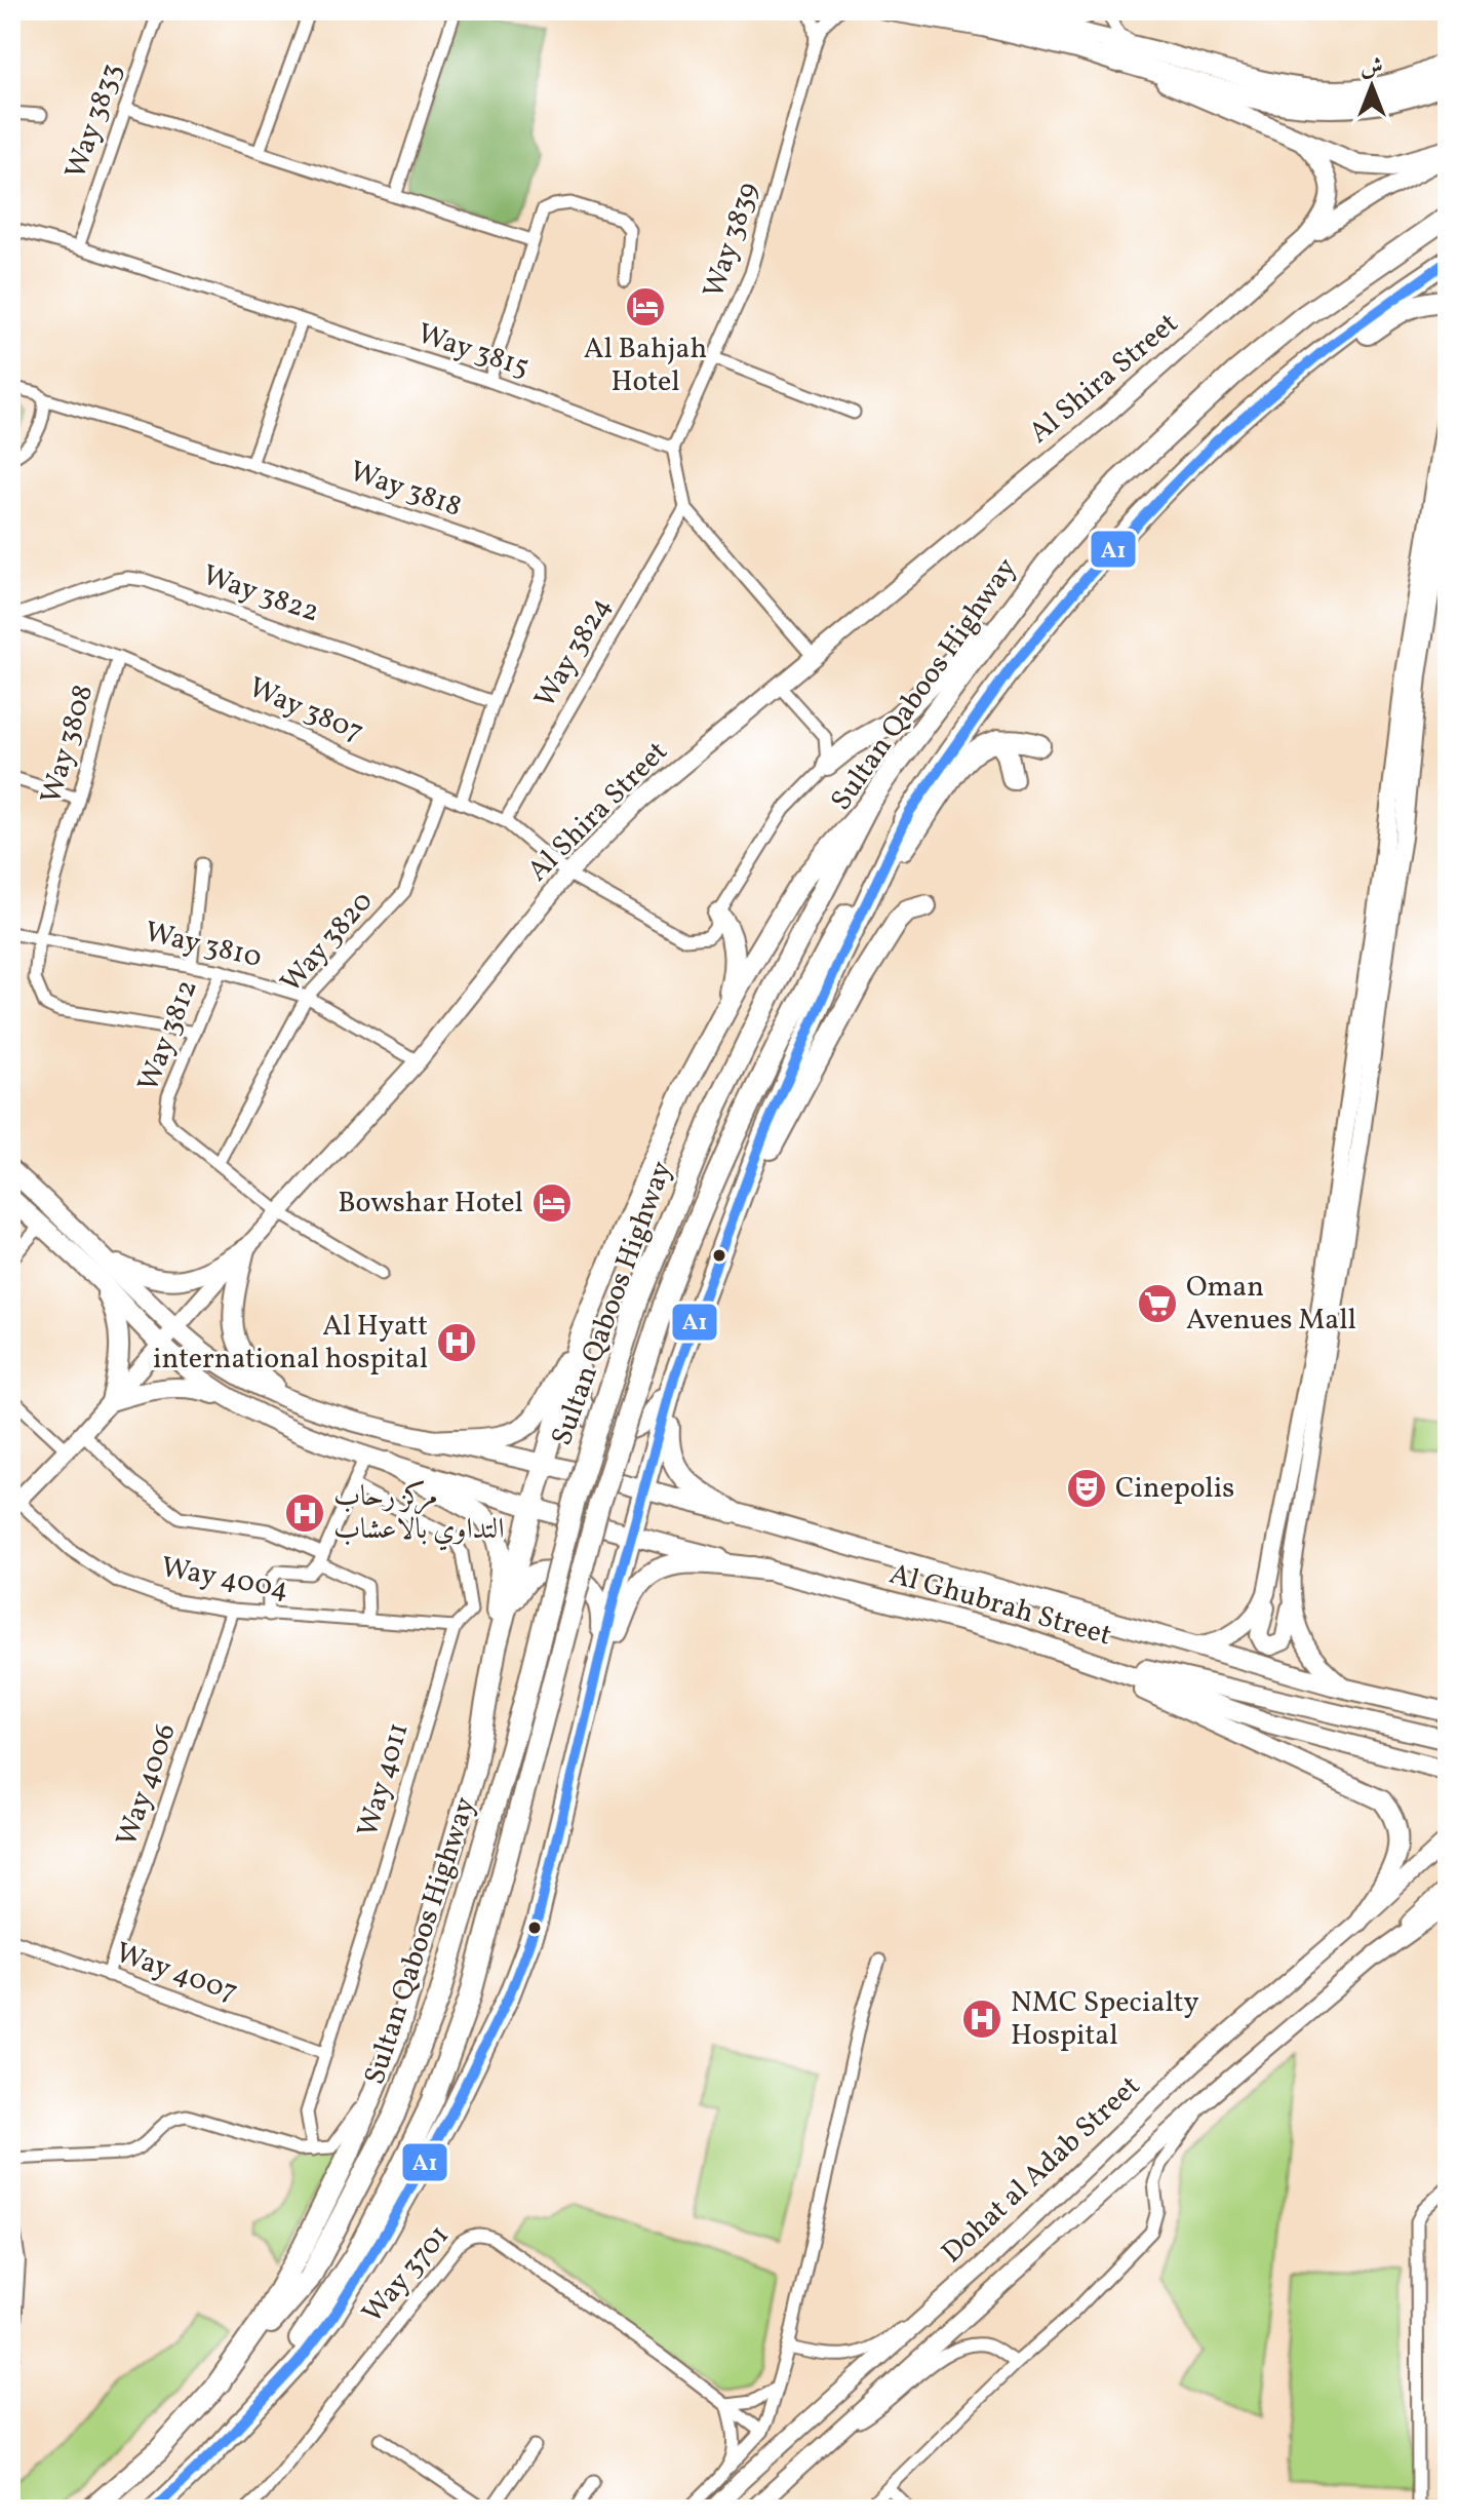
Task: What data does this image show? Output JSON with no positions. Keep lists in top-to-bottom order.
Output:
{
  "streets": {
    "highway": ["Sultan Qaboos Highway"],
    "main road": ["Al Ghubrah Street"],
    "street": [
      "Way 3833",
      "Way 3839",
      "Way 3815",
      "Al Shira Street",
      "Way 3818",
      "Way 3822",
      "Way 3824",
      "Way 3807",
      "Way 3808",
      "Way 3820",
      "Way 3810",
      "Way 3812",
      "Way 4004",
      "Way 4011",
      "Way 4006",
      "Way 4007",
      "Dohat al Adab Street",
      "Way 3701"
    ]
  },
  "crossings": [
    ["Way 3833", "Way 3815"],
    ["Way 3839", "Way 3815"],
    ["Al Shira Street", "Way 3807"],
    ["Al Shira Street", "Way 3810"],
    ["Al Shira Street", "Way 3812"],
    ["Al Shira Street", "Way 4004"],
    ["Way 3818", "Way 3822"],
    ["Way 3822", "Way 3807"],
    ["Way 3824", "Way 3807"],
    ["Way 3807", "Way 3808"],
    ["Way 3807", "Way 3820"],
    ["Way 3808", "Way 3810"],
    ["Way 3808", "Way 3812"],
    ["Way 3820", "Way 3810"],
    ["Way 3820", "Way 3812"],
    ["Way 3810", "Way 3812"],
    ["Way 4004", "Way 4011"],
    ["Way 4004", "Way 4006"],
    ["Way 4011", "Way 4007"],
    ["Way 4006", "Way 4007"]
  ],
  "places": {
    "hotel": ["Al Bahjah Hotel", "Bowshar Hotel"],
    "supermarket": ["Oman Avenues Mall"],
    "hospital": ["Al Hyatt international hospital", "مركز رحاب التداوي بالاعشاب", "NMC Specialty Hospital"],
    "theatre": ["Cinepolis"]
  },
  "lines": ["transit line A1"],
  "north": "top"
}
